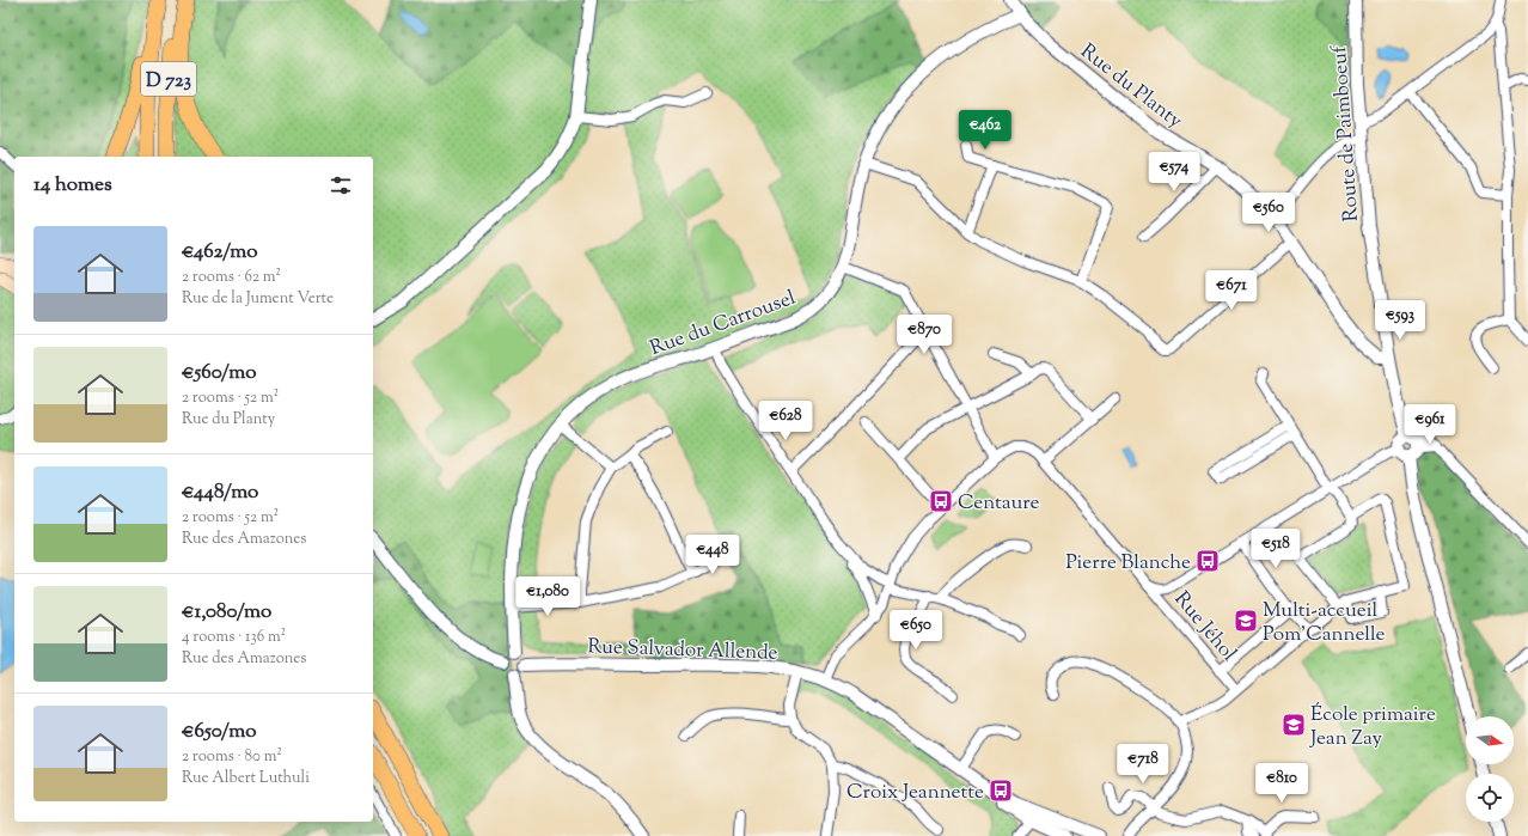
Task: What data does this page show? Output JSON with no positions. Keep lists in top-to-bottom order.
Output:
{
  "streets": {
    "highway": ["D 723"],
    "street": [
      "Rue du Planty",
      "Route de Paimboeuf",
      "Rue du Carrousel",
      "Rue Jéhol",
      "Rue Salvador Allende"
    ]
  },
  "crossings": [
    ["Rue du Planty", "Route de Paimboeuf"],
    ["Rue du Planty", "Rue du Carrousel"],
    ["Rue du Carrousel", "Rue Salvador Allende"]
  ],
  "places": {
    "bus stop": ["Centaure", "Pierre Blanche", "Croix Jeannette"],
    "school or university": ["Multi-accueil Pom'Cannelle", "École primaire Jean Zay"]
  },
  "north": "right",
  "page": {
    "price": [
      "€462",
      "€574",
      "€560",
      "€671",
      "€593",
      "€870",
      "€628",
      "€961",
      "€518",
      "€448",
      "€1,080",
      "€650",
      "€718",
      "€810"
    ],
    "heading": "14 homes",
    "list": [
      {
        "name": "€462/mo",
        "note": "2 rooms · 62 m² · Rue de la Jument Verte"
      },
      {
        "name": "€560/mo",
        "note": "2 rooms · 52 m² · Rue du Planty"
      },
      {
        "name": "€448/mo",
        "note": "2 rooms · 52 m² · Rue des Amazones"
      },
      {
        "name": "€1,080/mo",
        "note": "4 rooms · 136 m² · Rue des Amazones"
      },
      {
        "name": "€650/mo",
        "note": "2 rooms · 80 m² · Rue Albert Luthuli"
      }
    ]
  }
}
